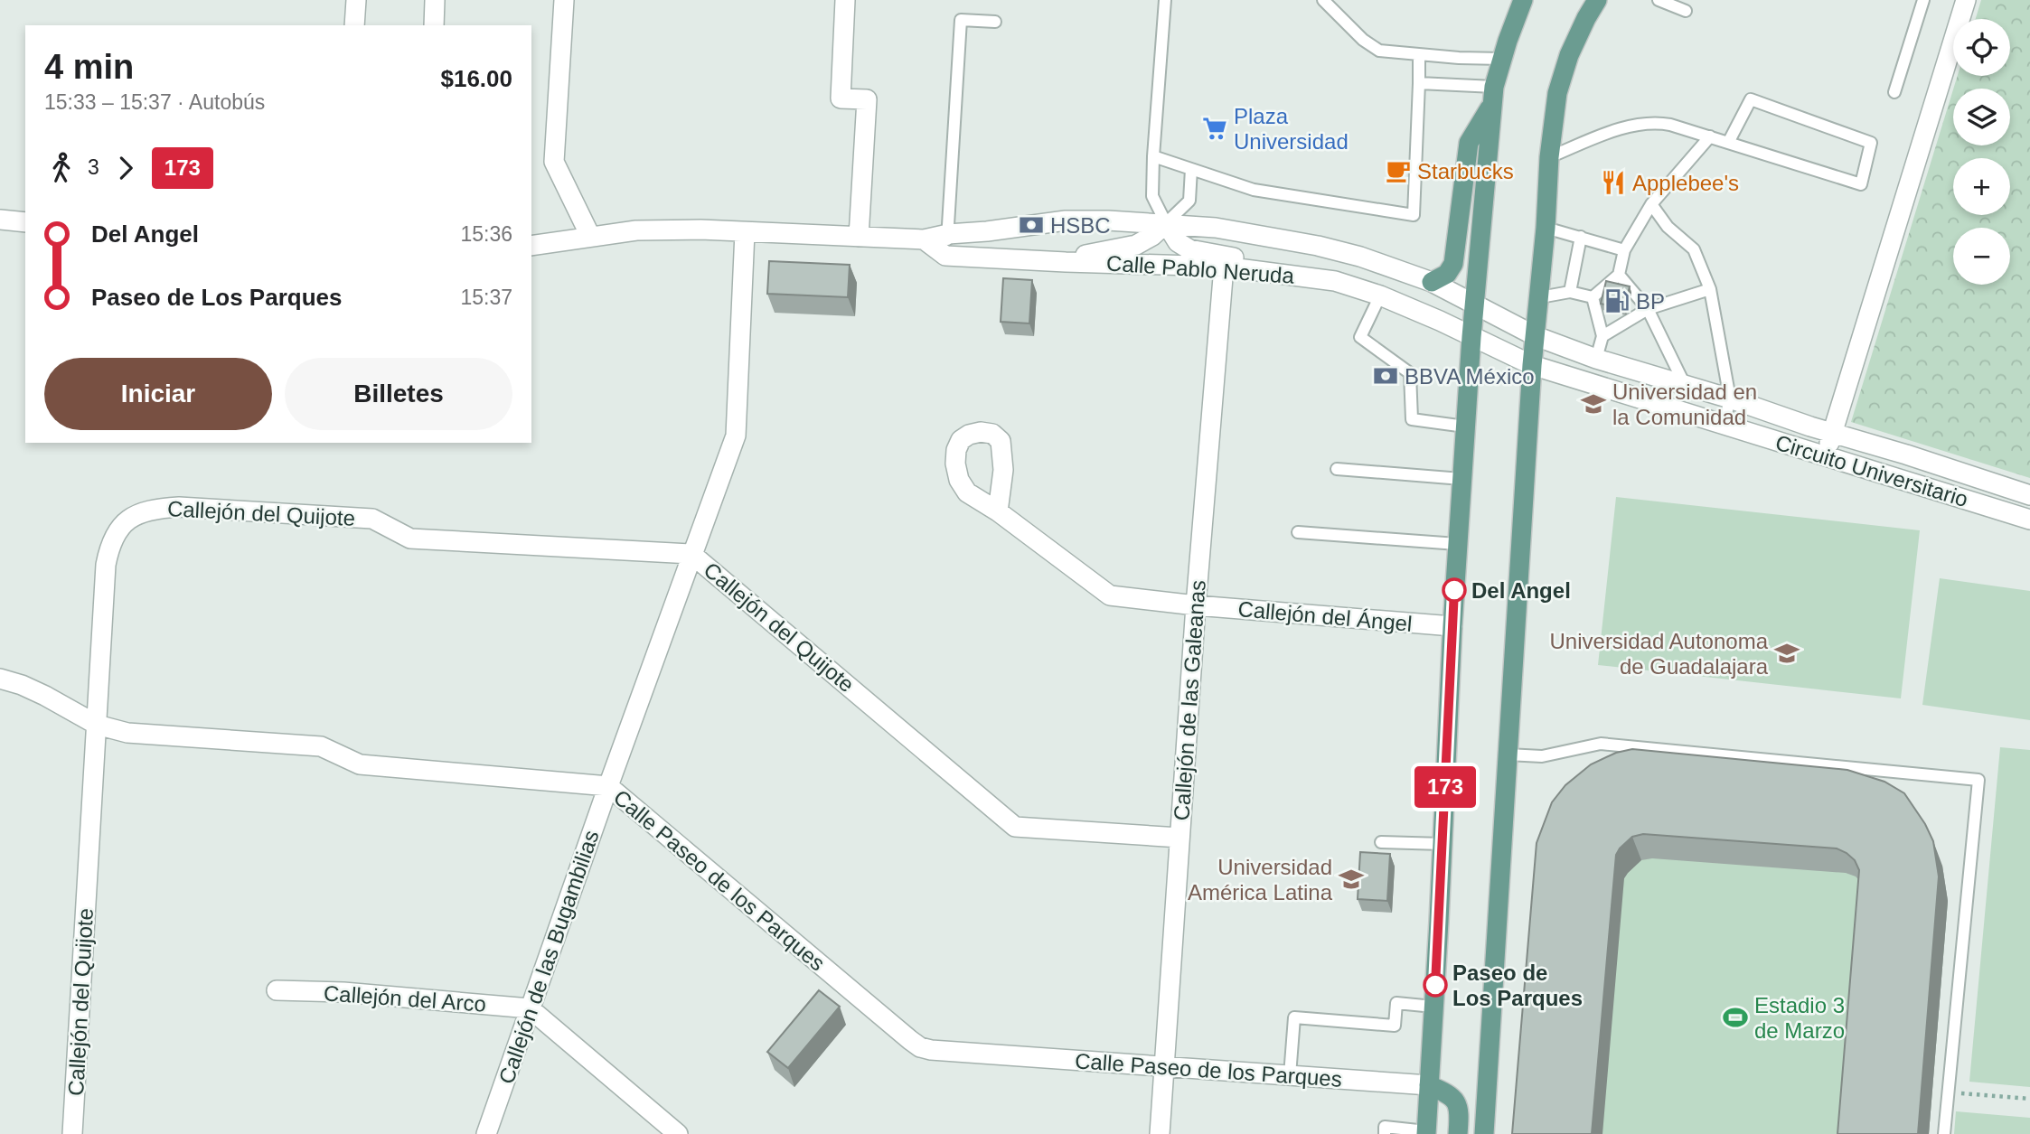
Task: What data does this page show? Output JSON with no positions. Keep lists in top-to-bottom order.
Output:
{
  "streets": {
    "street": [
      "Calle Pablo Neruda",
      "Circuito Universitario",
      "Callejón del Quijote",
      "Callejón del Ángel",
      "Callejón de las Galeanas",
      "Calle Paseo de los Parques",
      "Callejón de las Bugambilias",
      "Callejón del Arco"
    ]
  },
  "crossings": [
    ["Calle Pablo Neruda", "Circuito Universitario"],
    ["Calle Pablo Neruda", "Callejón de las Galeanas"],
    ["Calle Pablo Neruda", "Callejón de las Bugambilias"],
    ["Callejón del Quijote", "Callejón de las Galeanas"],
    ["Callejón del Quijote", "Calle Paseo de los Parques"],
    ["Callejón del Quijote", "Callejón de las Bugambilias"],
    ["Callejón del Ángel", "Callejón de las Galeanas"],
    ["Callejón de las Galeanas", "Calle Paseo de los Parques"],
    ["Calle Paseo de los Parques", "Callejón de las Bugambilias"],
    ["Callejón de las Bugambilias", "Callejón del Arco"]
  ],
  "places": {
    "supermarket": ["Plaza Universidad"],
    "cafe": ["Starbucks"],
    "restaurant": ["Applebee's"],
    "bank": ["HSBC", "BBVA México"],
    "fuel station": ["BP"],
    "school or university": ["Universidad en la Comunidad", "Universidad Autonoma de Guadalajara", "Universidad América Latina"],
    "other": ["Del Angel", "Paseo de Los Parques"],
    "sports": ["Estadio 3 de Marzo"]
  },
  "lines": ["bus line 173"],
  "page": {
    "on_map": "173",
    "map_buttons": ["+", "−"],
    "heading": ["4 min", "15:33 – 15:37 · Autobús", "$16.00"],
    "legs": ["3", "173"],
    "list": [
      {
        "name": "Del Angel",
        "value": "15:36"
      },
      {
        "name": "Paseo de Los Parques",
        "value": "15:37"
      }
    ],
    "buttons": ["Iniciar", "Billetes"]
  }
}
